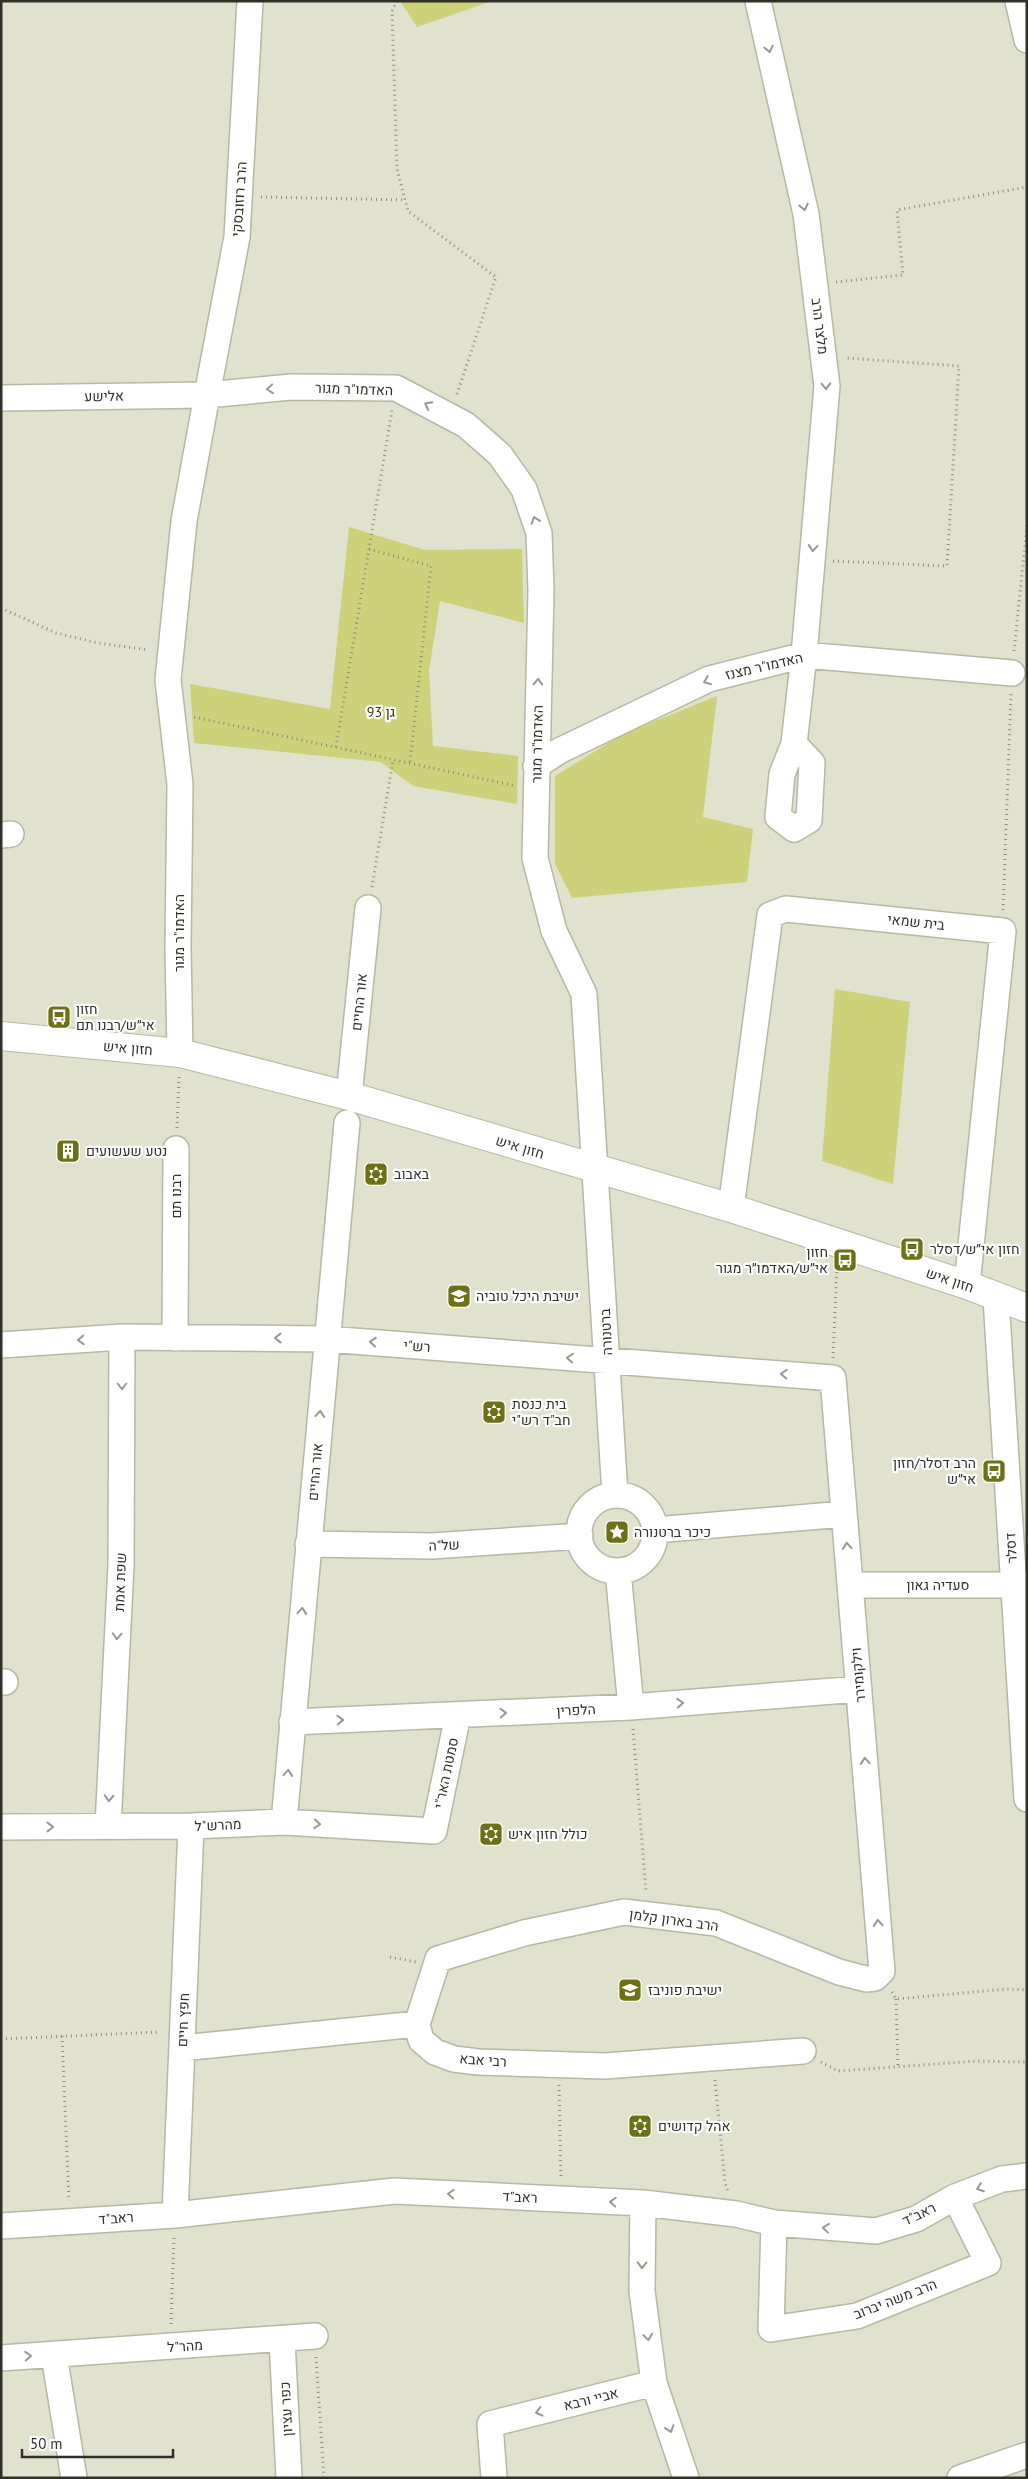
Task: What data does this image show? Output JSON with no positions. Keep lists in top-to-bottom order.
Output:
{
  "streets": {
    "street": [
      "הרב רוזובסקי",
      "מלצר הרב",
      "האדמו\"ר מגור",
      "אלישע",
      "האדמו\"ר מצנז",
      "בית שמאי",
      "אור החיים",
      "חזון איש",
      "רבנו תם",
      "ברטנורה",
      "רש\"י",
      "של\"ה",
      "דסלר",
      "שפת אמת",
      "סעדיה גאון",
      "וילקומירר",
      "הלפרין",
      "סמטת האר\"י",
      "מהרש\"ל",
      "הרב בארון קלמן",
      "חפץ חיים",
      "רבי אבא",
      "ראב\"ד",
      "הרב משה יברוב",
      "מהר\"ל",
      "אביי ורבא",
      "כפר עציון"
    ]
  },
  "crossings": [
    ["הרב רוזובסקי", "האדמו\"ר מגור"],
    ["הרב רוזובסקי", "אלישע"],
    ["מלצר הרב", "האדמו\"ר מצנז"],
    ["האדמו\"ר מגור", "אלישע"],
    ["האדמו\"ר מגור", "האדמו\"ר מצנז"],
    ["האדמו\"ר מגור", "חזון איש"],
    ["האדמו\"ר מגור", "ברטנורה"],
    ["בית שמאי", "חזון איש"],
    ["אור החיים", "חזון איש"],
    ["אור החיים", "רש\"י"],
    ["אור החיים", "של\"ה"],
    ["אור החיים", "הלפרין"],
    ["אור החיים", "מהרש\"ל"],
    ["חזון איש", "ברטנורה"],
    ["חזון איש", "דסלר"],
    ["רבנו תם", "רש\"י"],
    ["ברטנורה", "רש\"י"],
    ["ברטנורה", "של\"ה"],
    ["רש\"י", "שפת אמת"],
    ["רש\"י", "וילקומירר"],
    ["דסלר", "סעדיה גאון"],
    ["שפת אמת", "מהרש\"ל"],
    ["סעדיה גאון", "וילקומירר"],
    ["וילקומירר", "הלפרין"],
    ["וילקומירר", "הרב בארון קלמן"],
    ["הלפרין", "סמטת האר\"י"],
    ["סמטת האר\"י", "מהרש\"ל"],
    ["מהרש\"ל", "חפץ חיים"],
    ["הרב בארון קלמן", "רבי אבא"],
    ["חפץ חיים", "ראב\"ד"],
    ["ראב\"ד", "הרב משה יברוב"],
    ["מהר\"ל", "כפר עציון"]
  ],
  "one_way": [
    "מלצר הרב",
    "האדמו\"ר מצנז",
    "אור החיים",
    "רש\"י",
    "שפת אמת",
    "וילקומירר",
    "אביי ורבא"
  ],
  "parks": ["גן 93"],
  "places": {
    "bus stop": [
      "חזון אי״ש/רבנו תם",
      "חזון אי״ש/דסלר",
      "חזון אי״ש/האדמו״ר מגור",
      "הרב דסלר/חזון אי״ש"
    ],
    "building": ["נטע שעשועים"],
    "synagogue": [
      "באבוב",
      "בית כנסת חב\"ד רש\"י",
      "כולל חזון איש",
      "אהל קדושים"
    ],
    "school or university": ["ישיבת היכל טוביה", "ישיבת פוניבז"],
    "place": ["כיכר ברטנורה"]
  },
  "scale_bar": "50 m"
}
